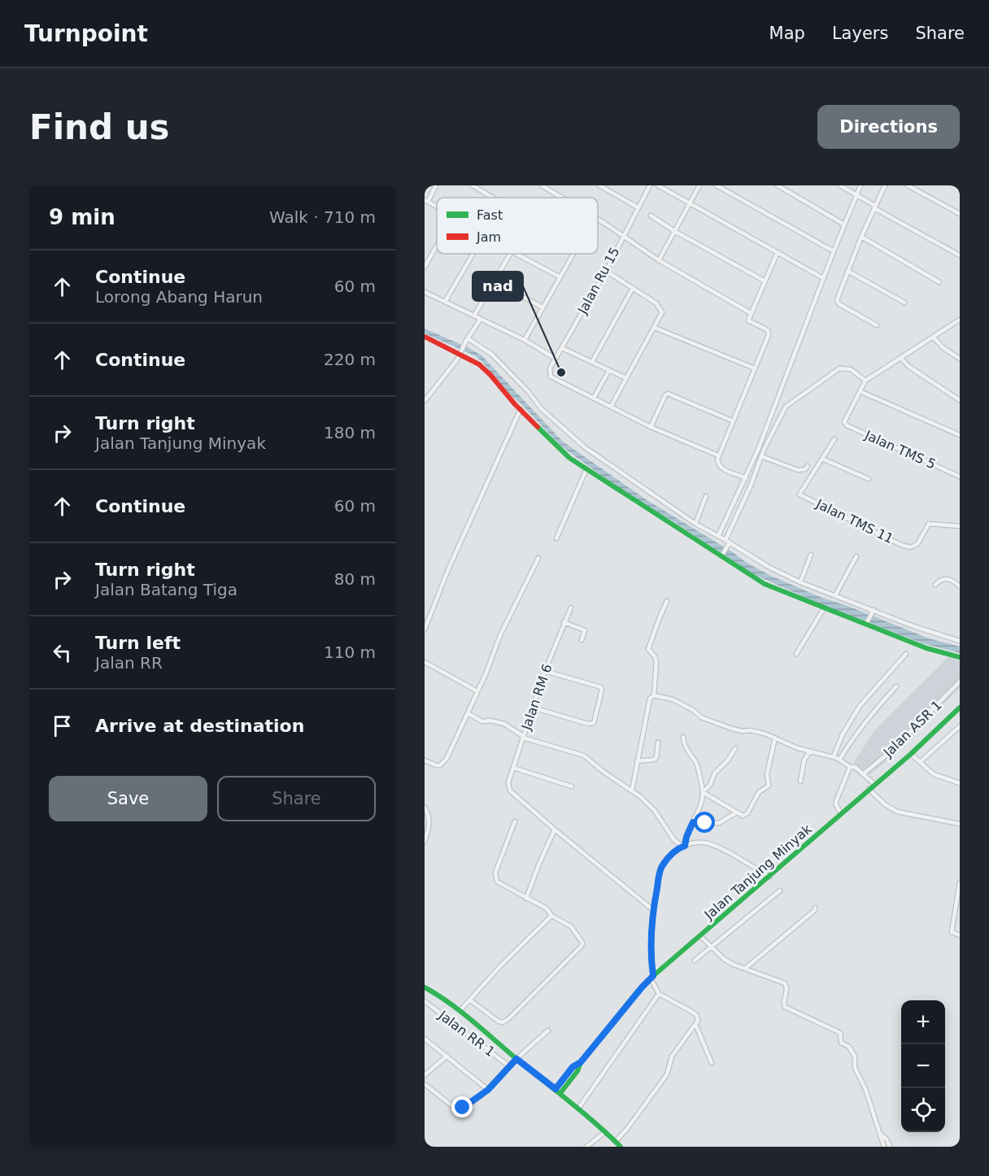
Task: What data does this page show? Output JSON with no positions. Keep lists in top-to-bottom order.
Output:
{
  "streets": {
    "main road": ["Jalan Tanjung Minyak"],
    "street": [
      "Jalan Ru 15",
      "Jalan TMS 5",
      "Jalan TMS 11",
      "Jalan RM 6",
      "Jalan ASR 1",
      "Jalan RR 1"
    ]
  },
  "places": ["nad"],
  "legend": ["Fast", "Jam"],
  "page": {
    "header": "Turnpoint",
    "nav": ["Map", "Layers", "Share"],
    "buttons": [
      "Directions",
      ["Save", "Share"]
    ],
    "title": "Find us",
    "heading": ["9 min", "Walk · 710 m"],
    "list": [
      ["Continue", "Lorong Abang Harun", "60 m"],
      ["Continue", "220 m"],
      ["Turn right", "Jalan Tanjung Minyak", "180 m"],
      ["Continue", "60 m"],
      ["Turn right", "Jalan Batang Tiga", "80 m"],
      ["Turn left", "Jalan RR", "110 m"],
      "Arrive at destination"
    ],
    "map_buttons": ["+", "−"]
  }
}
